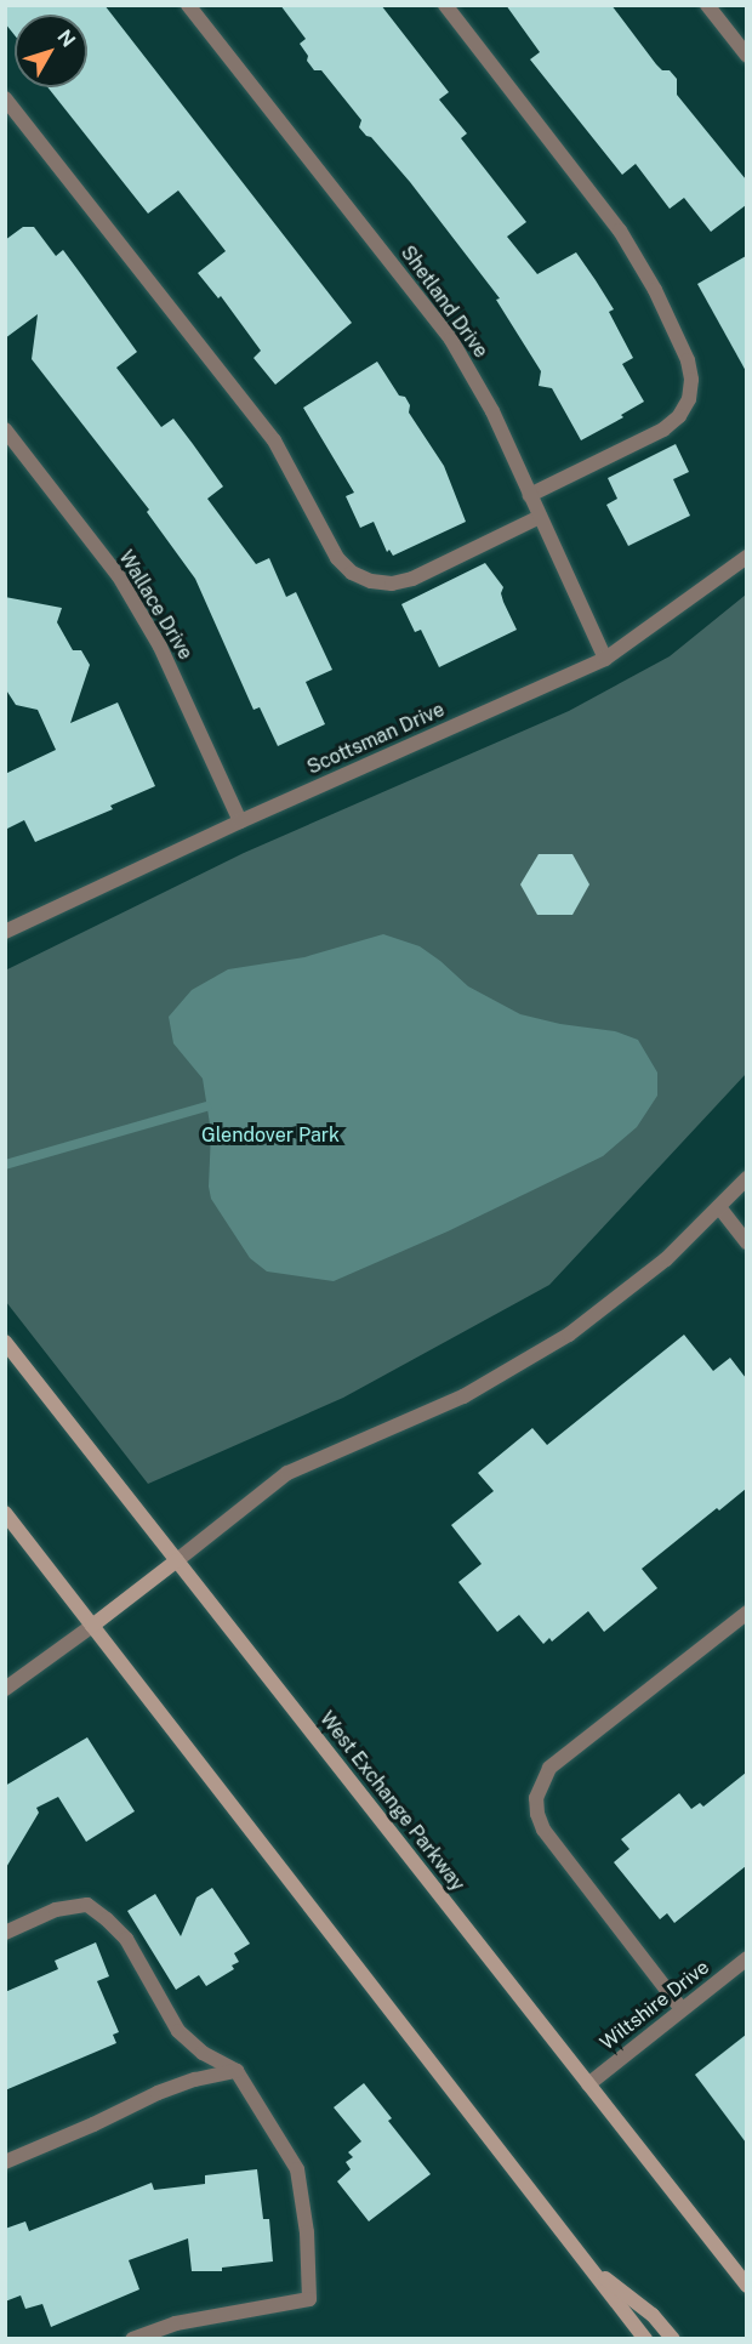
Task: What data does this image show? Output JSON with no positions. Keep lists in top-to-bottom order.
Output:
{
  "streets": {
    "main road": ["West Exchange Parkway"],
    "street": [
      "Shetland Drive",
      "Wallace Drive",
      "Scottsman Drive",
      "Wiltshire Drive"
    ]
  },
  "crossings": [
    ["Shetland Drive", "Scottsman Drive"],
    ["Wallace Drive", "Scottsman Drive"],
    ["West Exchange Parkway", "Wiltshire Drive"]
  ],
  "parks": ["Glendover Park"],
  "north": "top right"
}
